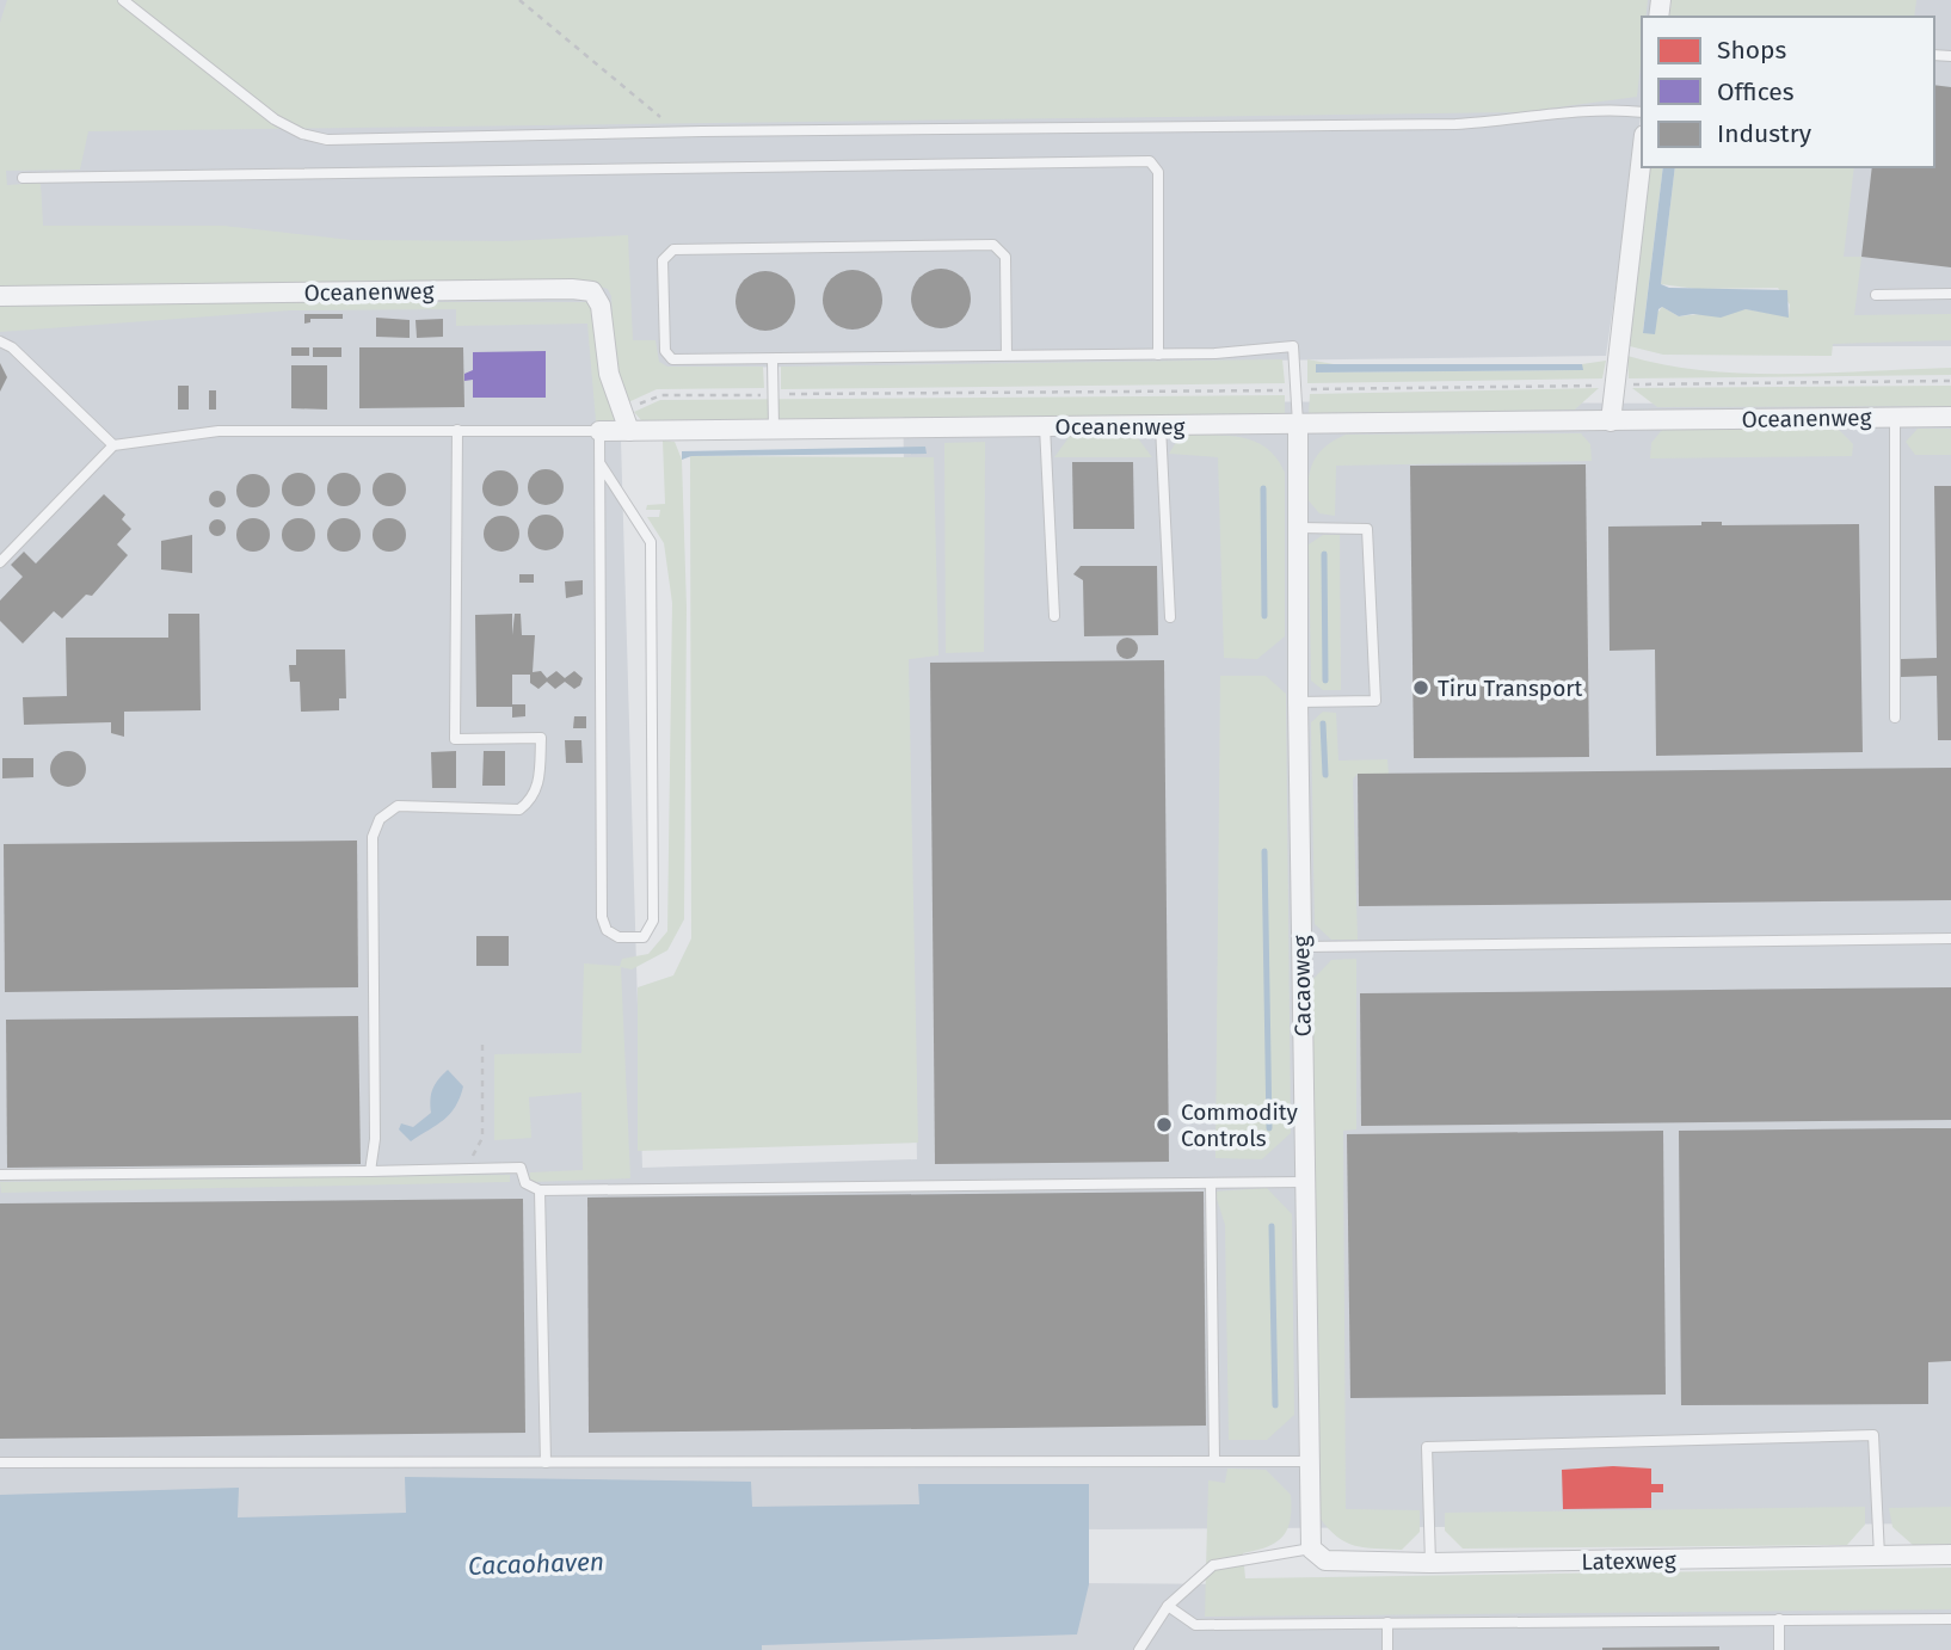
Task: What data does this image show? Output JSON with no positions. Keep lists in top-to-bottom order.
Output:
{
  "streets": {
    "street": ["Oceanenweg", "Cacaoweg", "Latexweg"]
  },
  "crossings": [
    ["Oceanenweg", "Cacaoweg"],
    ["Cacaoweg", "Latexweg"]
  ],
  "water": ["Cacaohaven"],
  "places": ["Tiru Transport", "Commodity Controls"],
  "legend": ["Shops", "Offices", "Industry"]
}
